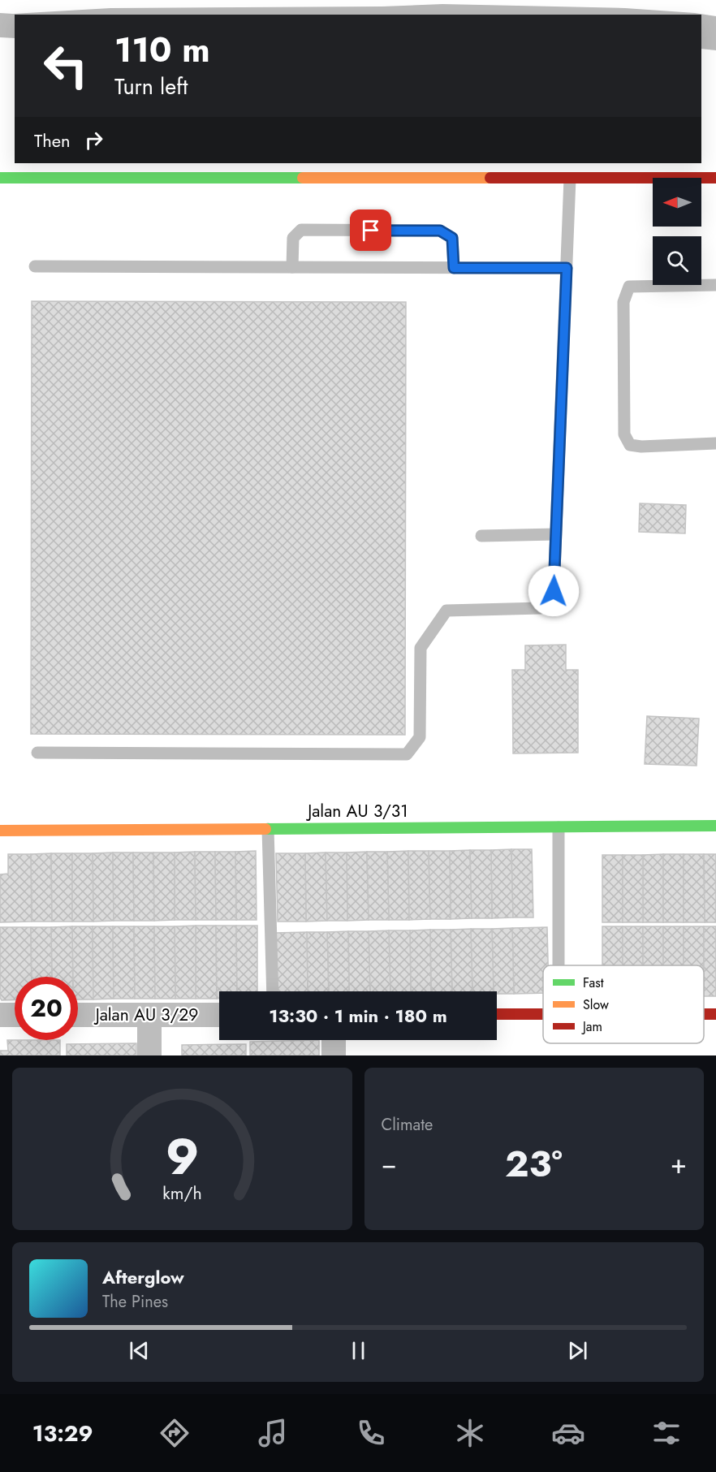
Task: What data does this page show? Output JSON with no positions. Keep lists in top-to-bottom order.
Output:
{
  "streets": {
    "street": ["Jalan AU 3/31", "Jalan AU 3/29"]
  },
  "legend": ["Fast", "Slow", "Jam"],
  "north": "left",
  "page": {
    "turn": ["110 m", "Turn left"],
    "then": "Then",
    "limit": "20",
    "trip": "13:30 · 1 min · 180 m",
    "tile": "Climate",
    "heat": ["−", "23°", "+"],
    "song": ["Afterglow", "The Pines"],
    "tabs": "13:29",
    "gauge": ["9", "km/h"]
  }
}
